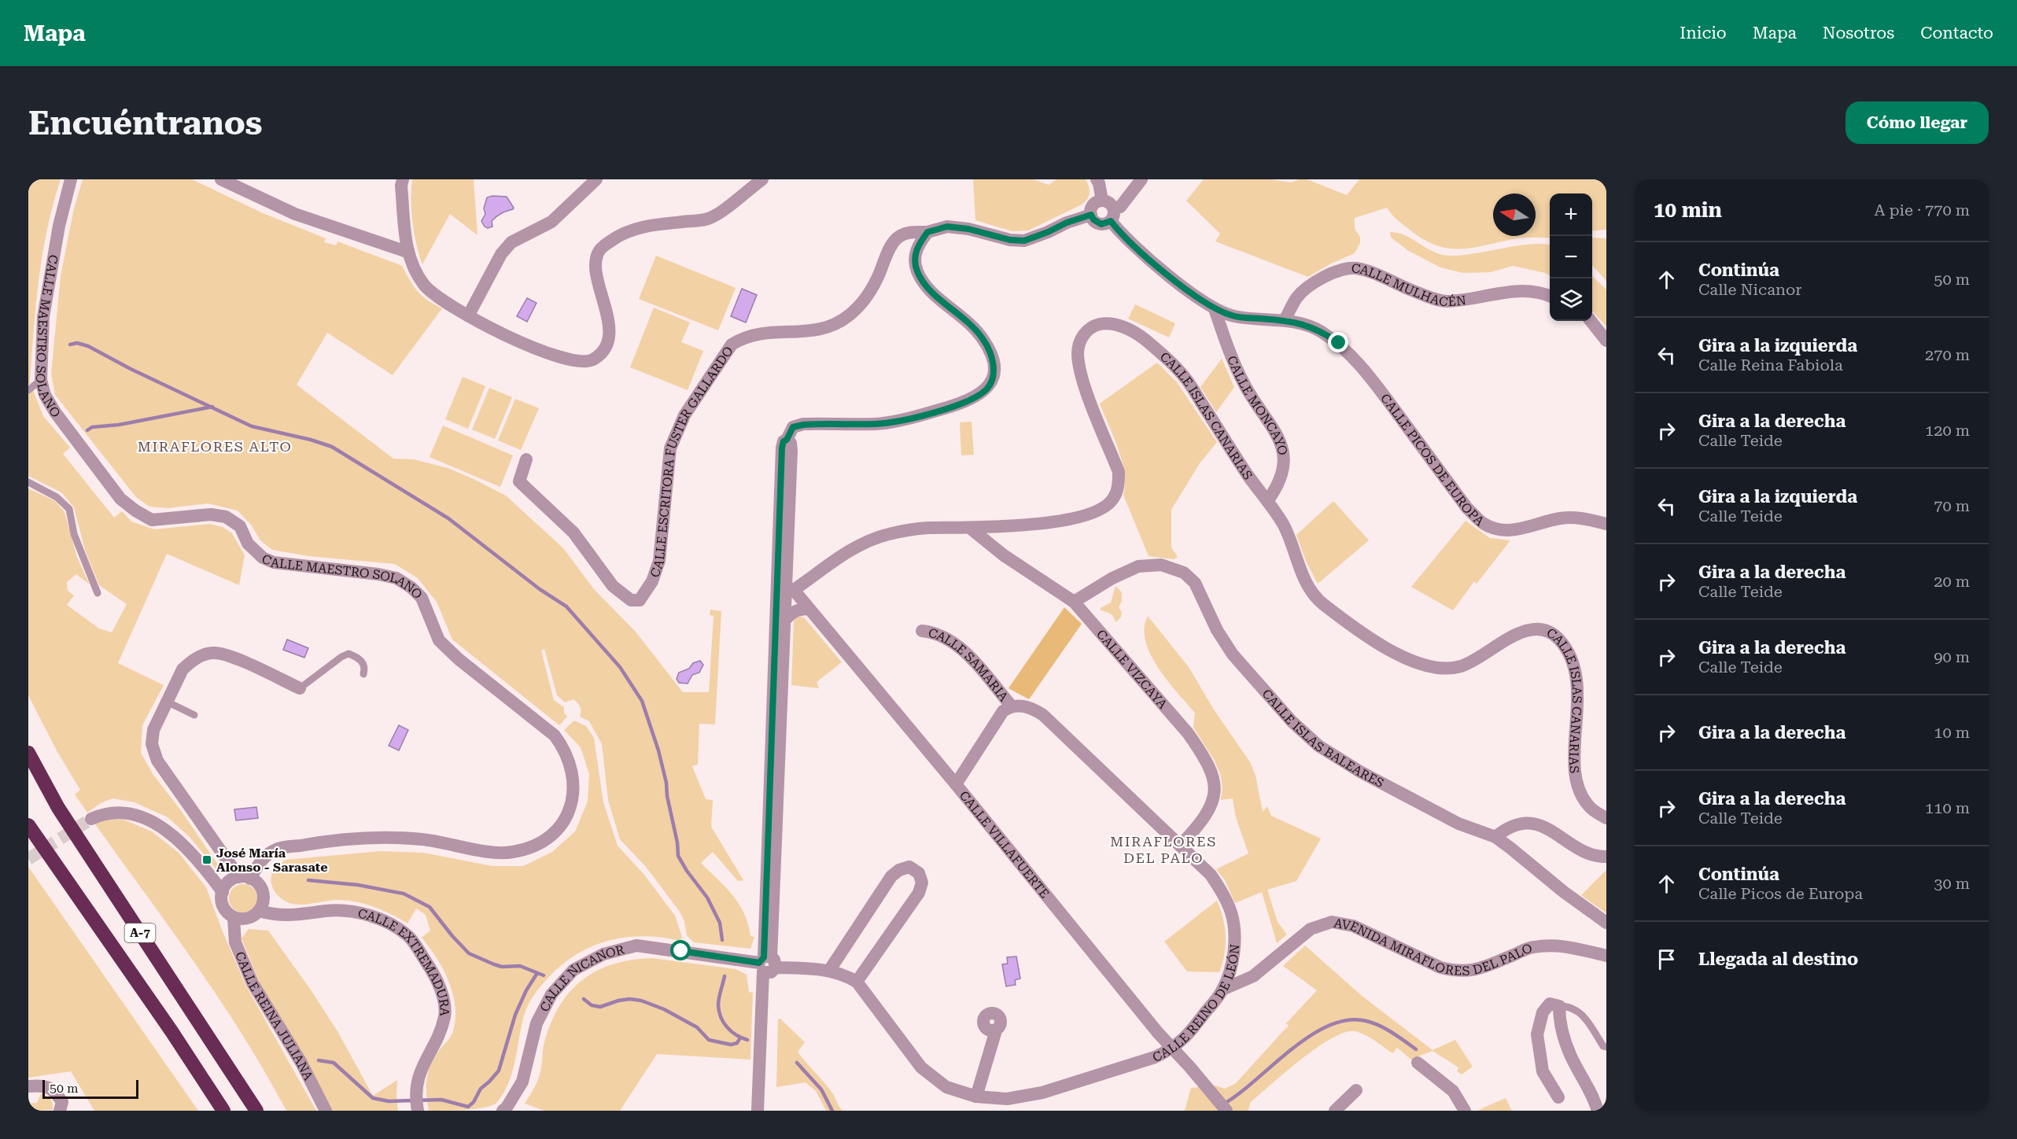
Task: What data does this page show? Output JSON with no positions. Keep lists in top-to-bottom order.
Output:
{
  "streets": {
    "highway": ["A-7"],
    "street": [
      "CALLE MULHACÉN",
      "CALLE MAESTRO SOLANO",
      "CALLE MONCAYO",
      "CALLE ISLAS CANARIAS",
      "CALLE PICOS DE EUROPA",
      "CALLE ESCRITORA FUSTER GALLARDO",
      "CALLE SAMARIA",
      "CALLE VIZCAYA",
      "CALLE ISLAS BALEARES",
      "CALLE VILLAFUERTE",
      "AVENIDA MIRAFLORES DEL PALO",
      "CALLE EXTREMADURA",
      "CALLE NICANOR",
      "CALLE REINO DE LEÓN",
      "CALLE REINA JULIANA"
    ]
  },
  "crossings": [
    ["CALLE MULHACÉN", "CALLE PICOS DE EUROPA"],
    ["CALLE MAESTRO SOLANO", "CALLE EXTREMADURA"],
    ["CALLE MAESTRO SOLANO", "CALLE REINA JULIANA"],
    ["CALLE MONCAYO", "CALLE ISLAS CANARIAS"],
    ["CALLE MONCAYO", "CALLE PICOS DE EUROPA"],
    ["CALLE ISLAS CANARIAS", "CALLE VIZCAYA"],
    ["CALLE ISLAS CANARIAS", "CALLE VILLAFUERTE"],
    ["CALLE SAMARIA", "CALLE REINO DE LEÓN"],
    ["CALLE VIZCAYA", "CALLE ISLAS BALEARES"],
    ["CALLE VIZCAYA", "CALLE REINO DE LEÓN"],
    ["CALLE VILLAFUERTE", "CALLE REINO DE LEÓN"],
    ["AVENIDA MIRAFLORES DEL PALO", "CALLE REINO DE LEÓN"],
    ["CALLE EXTREMADURA", "CALLE REINA JULIANA"],
    ["CALLE NICANOR", "CALLE REINO DE LEÓN"]
  ],
  "districts": ["MIRAFLORES ALTO", "MIRAFLORES DEL PALO"],
  "places": {
    "transit": ["José María Alonso - Sarasate"]
  },
  "scale_bar": "50 m",
  "north": "left",
  "page": {
    "header": "Mapa",
    "nav": [
      "Inicio",
      "Mapa",
      "Nosotros",
      "Contacto"
    ],
    "buttons": "Cómo llegar",
    "title": "Encuéntranos",
    "heading": ["10 min", "A pie · 770 m"],
    "map_buttons": ["+", "−"],
    "list": [
      ["Continúa", "Calle Nicanor", "50 m"],
      ["Gira a la izquierda", "Calle Reina Fabiola", "270 m"],
      ["Gira a la derecha", "Calle Teide", "120 m"],
      ["Gira a la izquierda", "Calle Teide", "70 m"],
      ["Gira a la derecha", "Calle Teide", "20 m"],
      ["Gira a la derecha", "Calle Teide", "90 m"],
      ["Gira a la derecha", "10 m"],
      ["Gira a la derecha", "Calle Teide", "110 m"],
      ["Continúa", "Calle Picos de Europa", "30 m"],
      "Llegada al destino"
    ],
    "scale": "50 m"
  }
}
